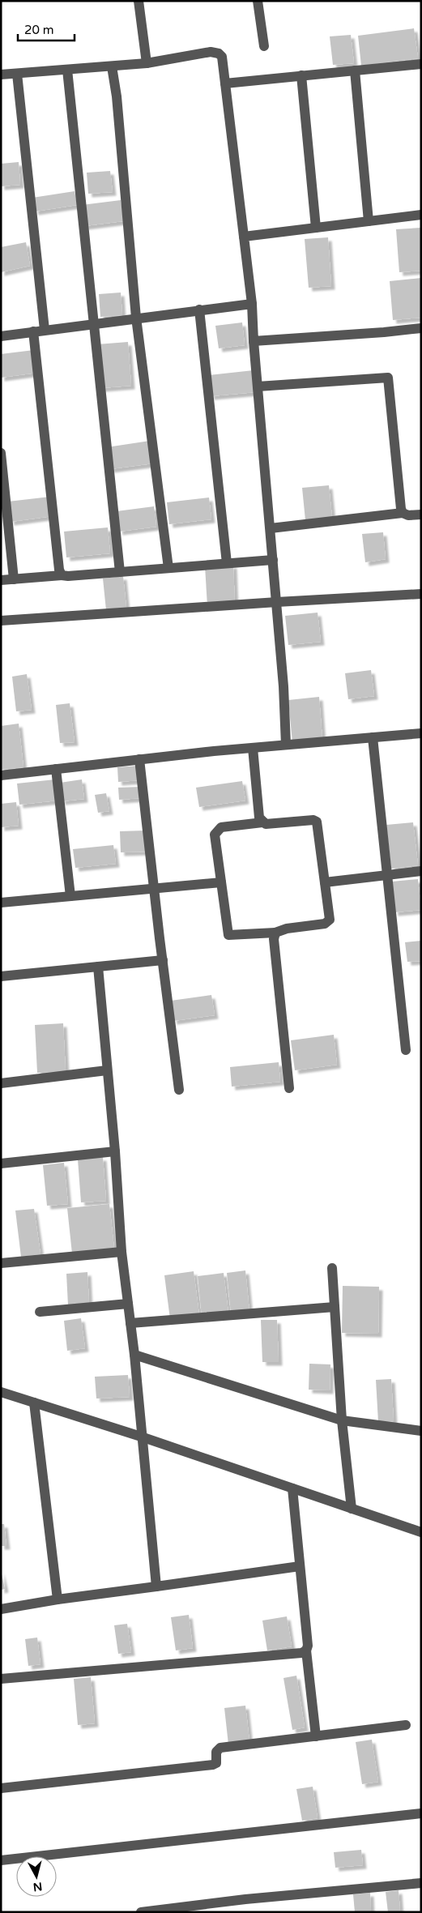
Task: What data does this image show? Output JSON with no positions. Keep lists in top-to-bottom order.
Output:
{
  "scale_bar": "20 m",
  "north": "bottom"
}
